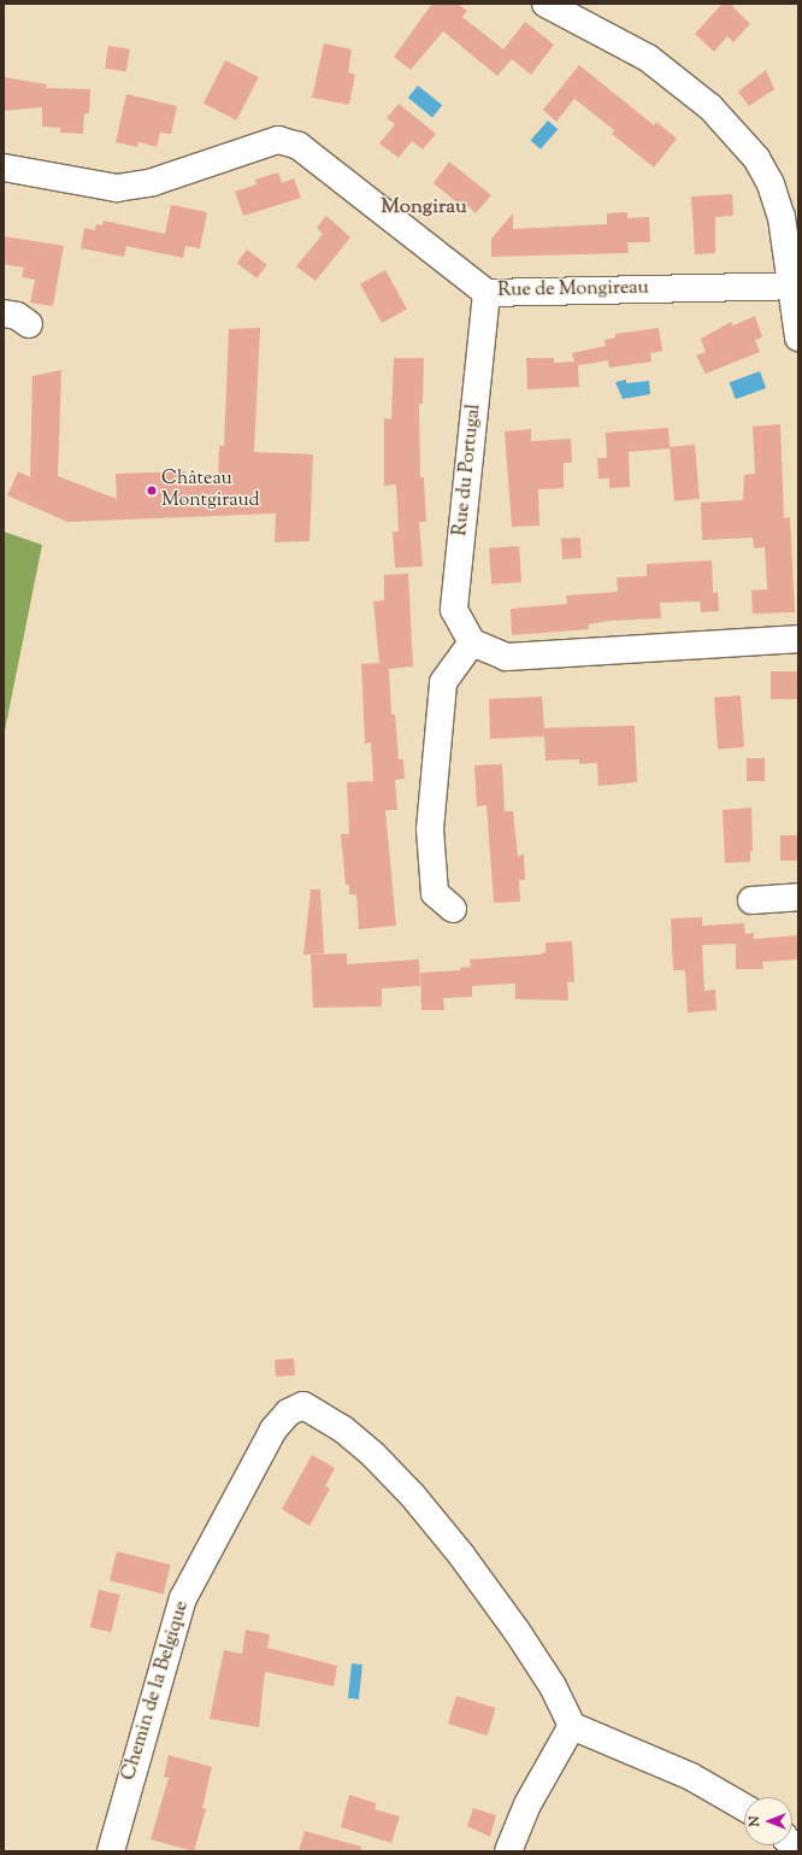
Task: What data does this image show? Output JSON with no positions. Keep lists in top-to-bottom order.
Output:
{
  "streets": {
    "street": ["Rue de Mongireau", "Rue du Portugal", "Chemin de la Belgique"]
  },
  "crossings": [
    ["Rue de Mongireau", "Rue du Portugal"]
  ],
  "districts": ["Mongirau"],
  "places": ["Château Montgiraud"],
  "north": "left"
}
